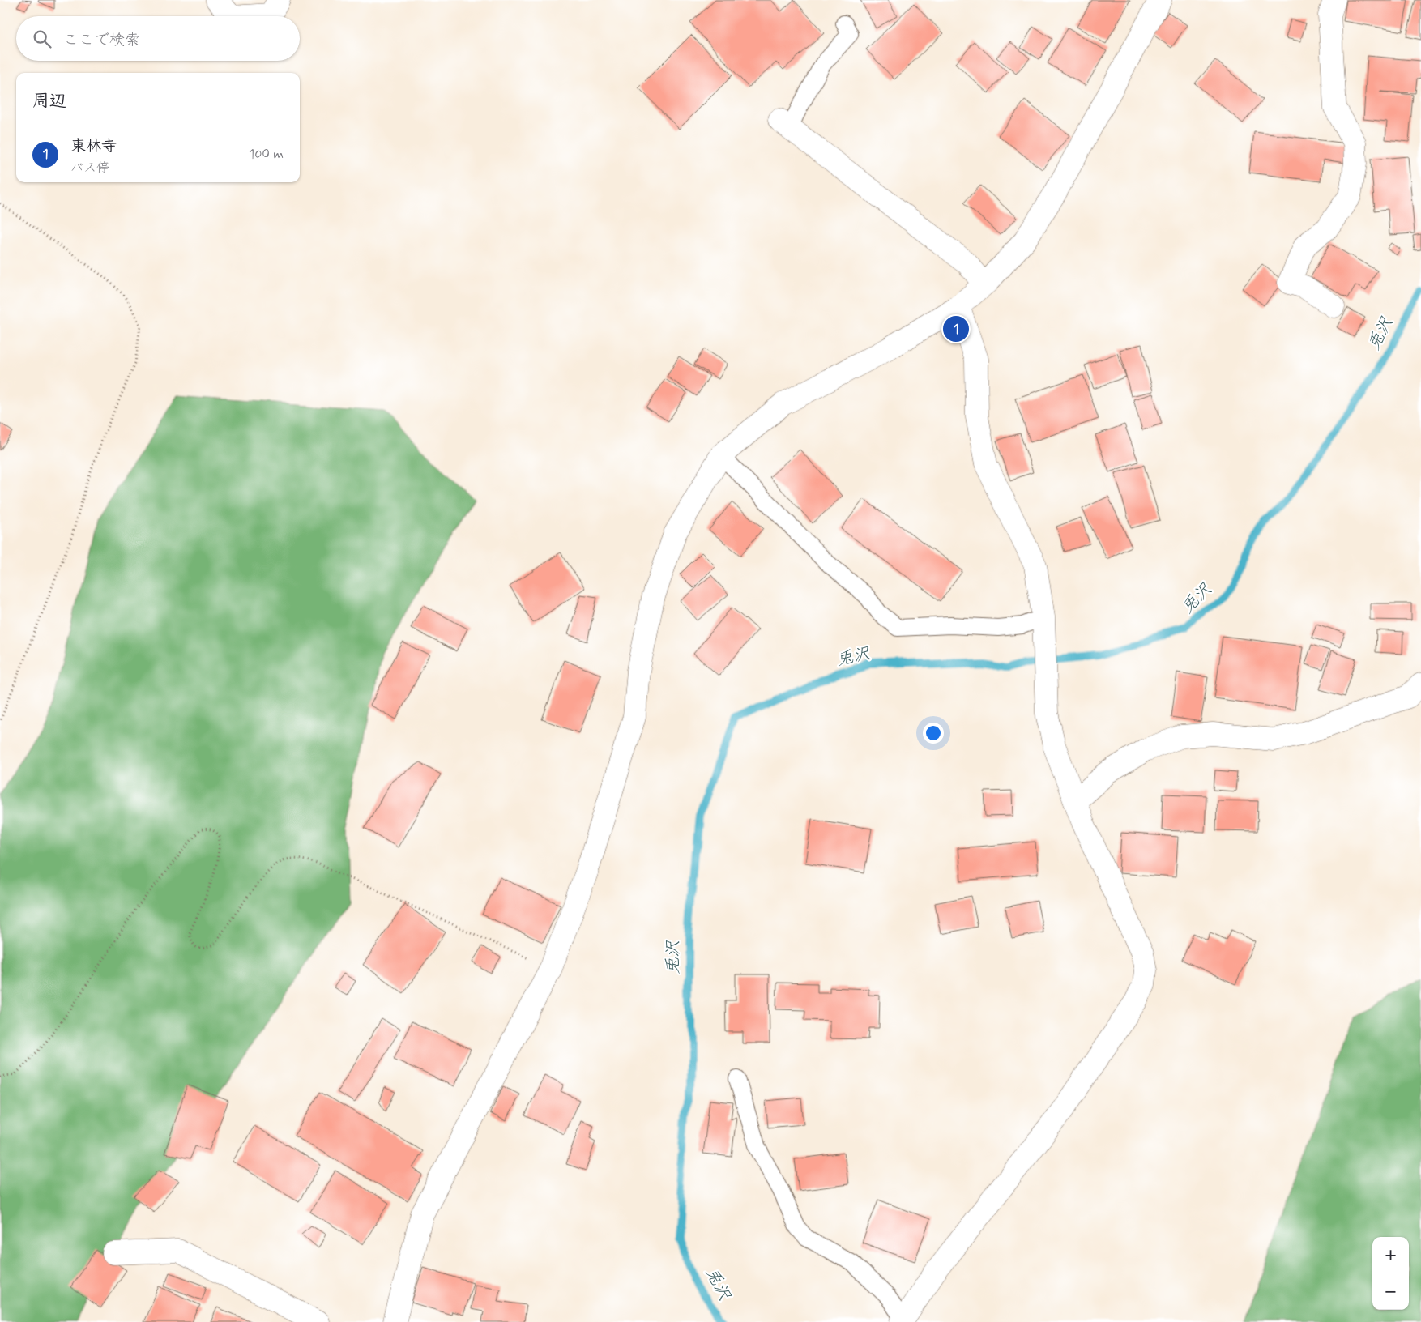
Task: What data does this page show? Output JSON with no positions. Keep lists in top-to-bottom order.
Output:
{
  "water": ["兎沢"],
  "page": {
    "search": "ここで検索",
    "heading": "周辺",
    "list": [
      {
        "mark": "1",
        "name": "東林寺",
        "note": "バス停",
        "value": "100 m"
      }
    ],
    "pins": "1",
    "map_buttons": ["+", "−"]
  }
}
